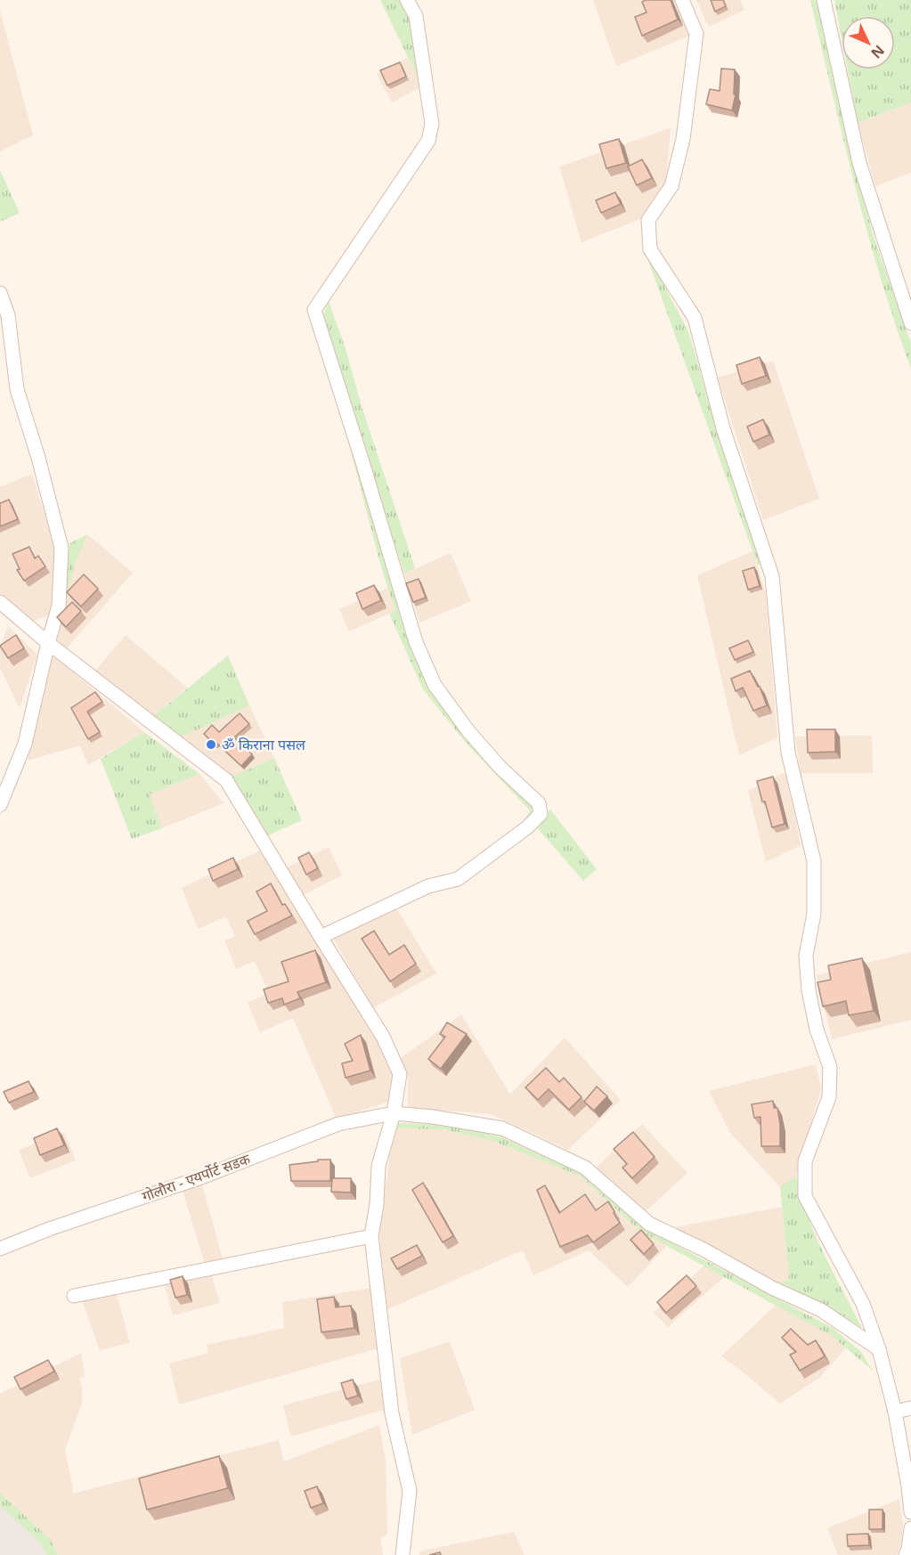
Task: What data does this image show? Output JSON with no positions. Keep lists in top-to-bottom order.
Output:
{
  "streets": {
    "street": ["गोलौरा - एयर्पोर्ट सडक"]
  },
  "places": ["ॐ किराना पसल"],
  "north": "bottom right"
}
